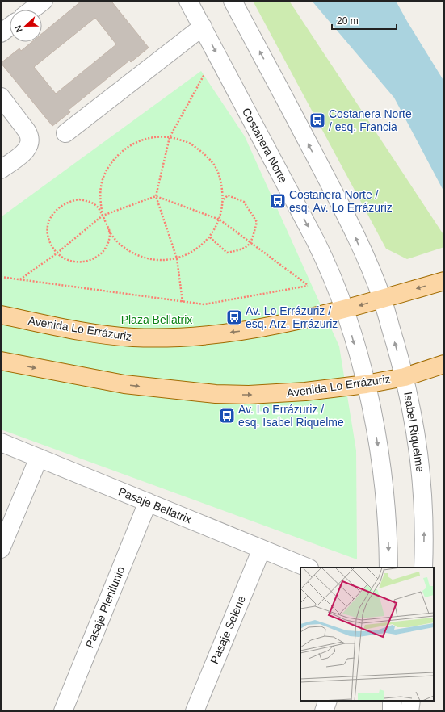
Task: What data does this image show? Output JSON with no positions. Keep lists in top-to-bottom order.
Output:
{
  "streets": {
    "main road": ["Avenida Lo Errázuriz"],
    "street": [
      "Costanera Norte",
      "Isabel Riquelme",
      "Pasaje Bellatrix",
      "Pasaje Plenilunio",
      "Pasaje Selene"
    ]
  },
  "crossings": [
    ["Costanera Norte", "Avenida Lo Errázuriz"],
    ["Avenida Lo Errázuriz", "Isabel Riquelme"],
    ["Pasaje Bellatrix", "Pasaje Plenilunio"],
    ["Pasaje Bellatrix", "Pasaje Selene"]
  ],
  "parks": ["Plaza Bellatrix"],
  "places": {
    "bus stop": [
      "Costanera Norte / esq. Francia",
      "Costanera Norte / esq. Av. Lo Errázuriz",
      "Av. Lo Errázuriz / esq. Arz. Errázuriz",
      "Av. Lo Errázuriz / esq. Isabel Riquelme"
    ]
  },
  "scale_bar": "20 m",
  "north": "left"
}
